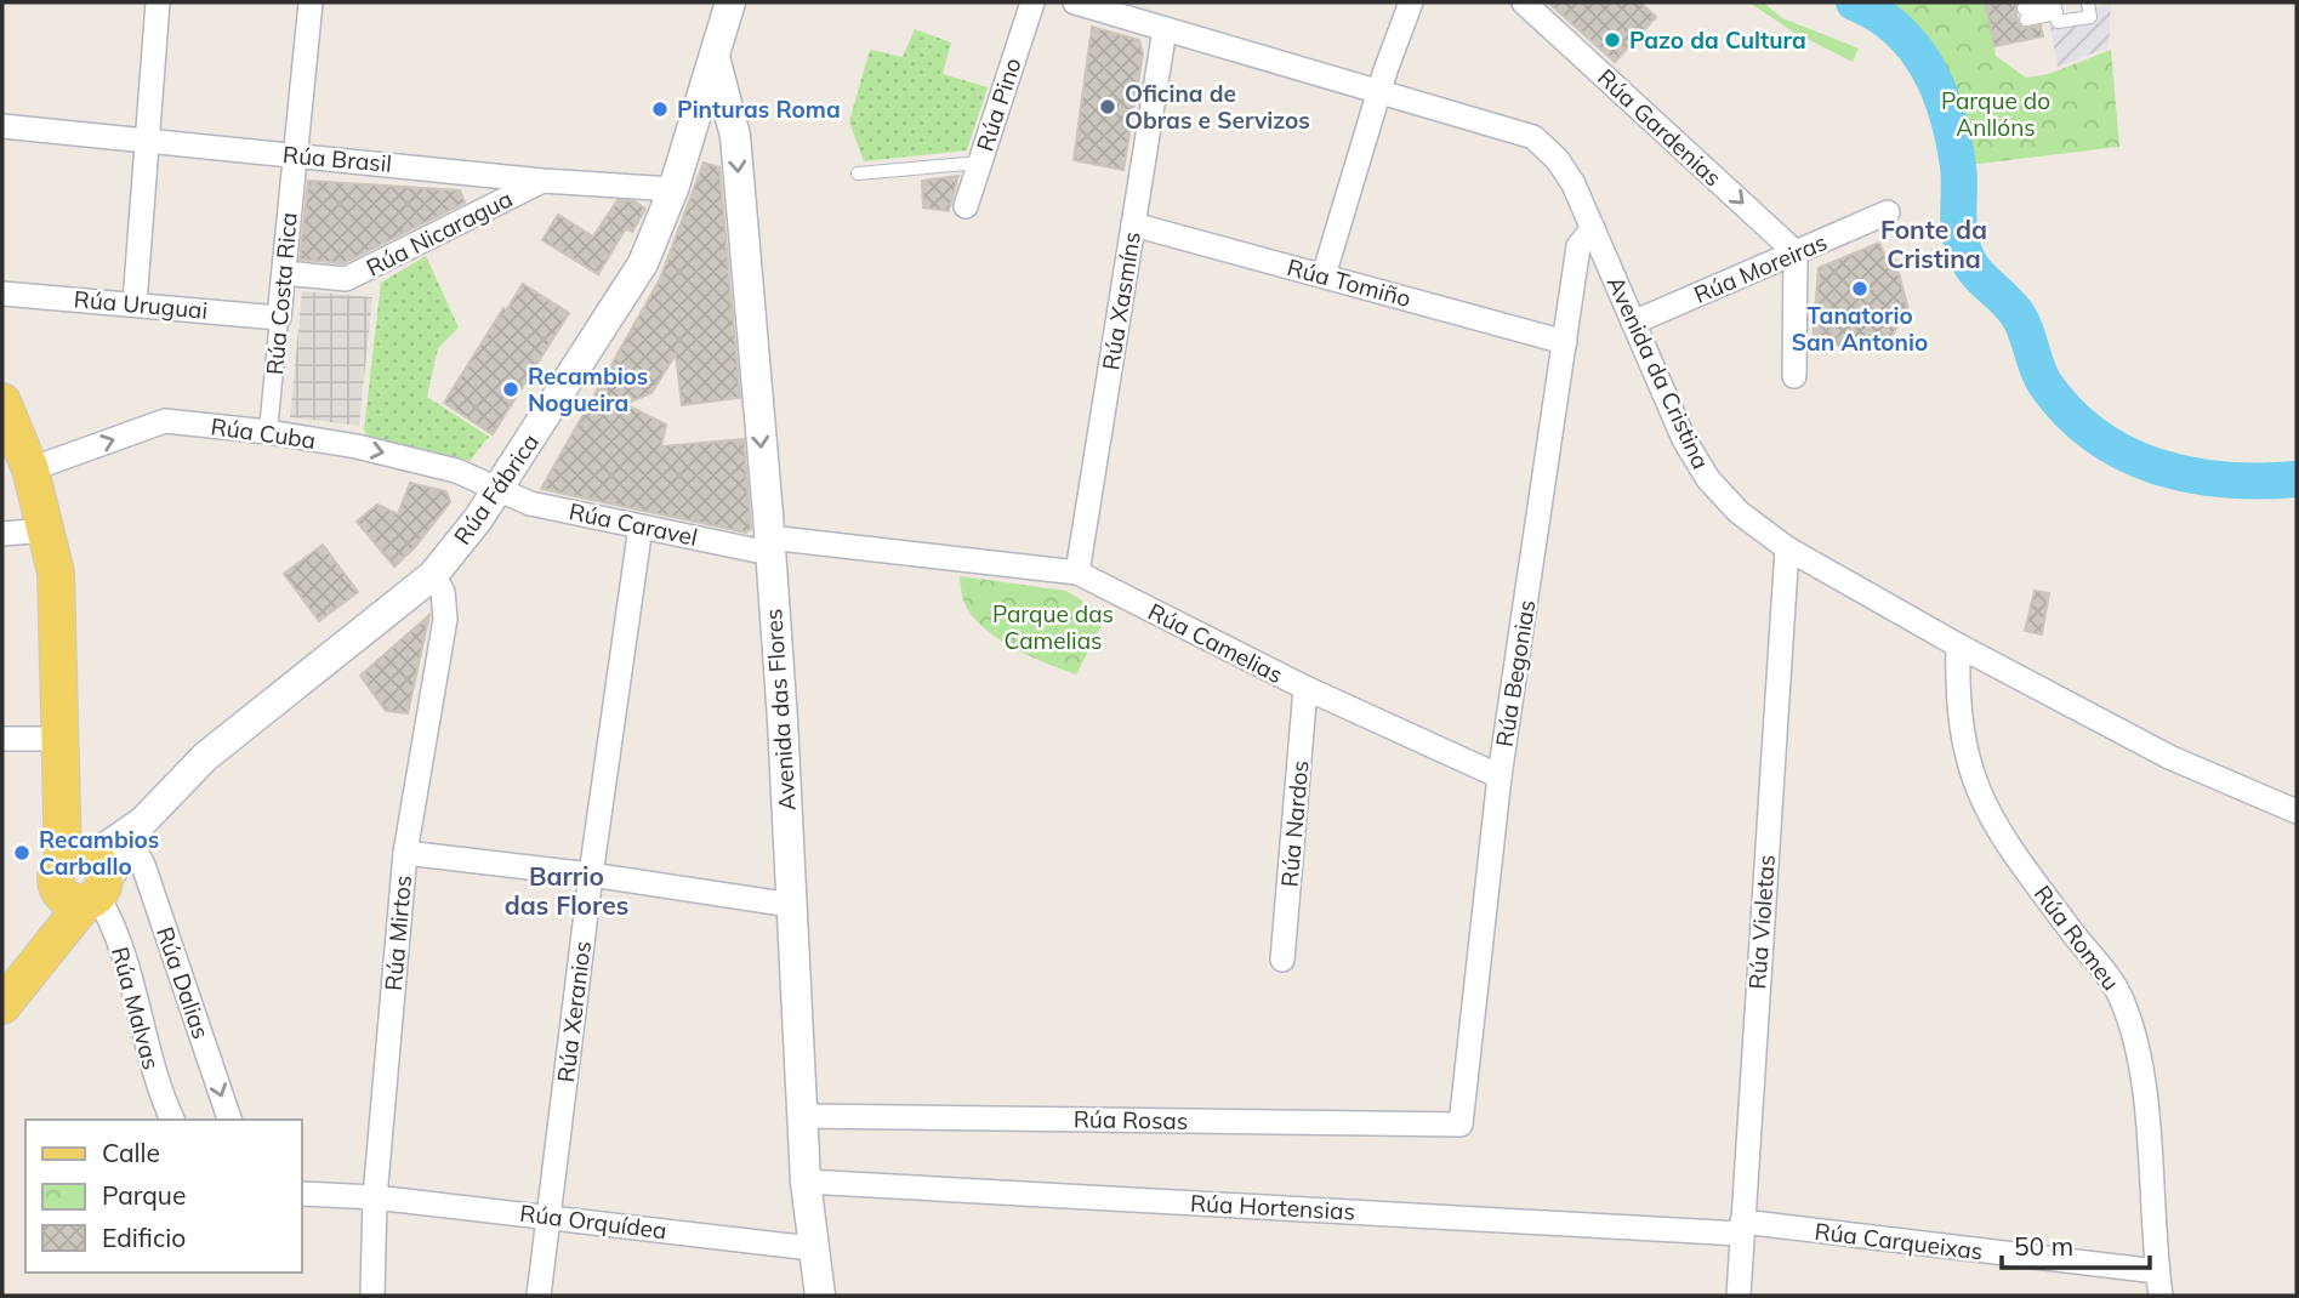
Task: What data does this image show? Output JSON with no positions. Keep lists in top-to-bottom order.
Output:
{
  "streets": {
    "street": [
      "Rúa Pino",
      "Rúa Gardenias",
      "Rúa Brasil",
      "Rúa Nicaragua",
      "Rúa Moreiras",
      "Rúa Tomiño",
      "Rúa Costa Rica",
      "Rúa Xasmíns",
      "Rúa Uruguai",
      "Avenida da Cristina",
      "Rúa Cuba",
      "Rúa Fábrica",
      "Rúa Caravel",
      "Rúa Camelias",
      "Rúa Begonias",
      "Avenida das Flores",
      "Rúa Nardos",
      "Rúa Violetas",
      "Rúa Mirtos",
      "Rúa Romeu",
      "Rúa Dalias",
      "Rúa Malvas",
      "Rúa Xeranios",
      "Rúa Rosas",
      "Rúa Hortensias",
      "Rúa Orquídea",
      "Rúa Carqueixas"
    ]
  },
  "crossings": [
    ["Rúa Gardenias", "Rúa Moreiras"],
    ["Rúa Brasil", "Rúa Nicaragua"],
    ["Rúa Brasil", "Rúa Costa Rica"],
    ["Rúa Brasil", "Rúa Fábrica"],
    ["Rúa Nicaragua", "Rúa Costa Rica"],
    ["Rúa Moreiras", "Avenida da Cristina"],
    ["Rúa Tomiño", "Rúa Xasmíns"],
    ["Rúa Tomiño", "Rúa Begonias"],
    ["Rúa Costa Rica", "Rúa Uruguai"],
    ["Rúa Costa Rica", "Rúa Cuba"],
    ["Rúa Xasmíns", "Avenida da Cristina"],
    ["Rúa Xasmíns", "Rúa Camelias"],
    ["Avenida da Cristina", "Rúa Begonias"],
    ["Avenida da Cristina", "Rúa Violetas"],
    ["Avenida da Cristina", "Rúa Romeu"],
    ["Rúa Cuba", "Rúa Fábrica"],
    ["Rúa Cuba", "Rúa Caravel"],
    ["Rúa Fábrica", "Rúa Caravel"],
    ["Rúa Fábrica", "Avenida das Flores"],
    ["Rúa Fábrica", "Rúa Mirtos"],
    ["Rúa Fábrica", "Rúa Dalias"],
    ["Rúa Fábrica", "Rúa Malvas"],
    ["Rúa Caravel", "Rúa Camelias"],
    ["Rúa Caravel", "Avenida das Flores"],
    ["Rúa Caravel", "Rúa Xeranios"],
    ["Rúa Camelias", "Rúa Begonias"],
    ["Rúa Camelias", "Avenida das Flores"],
    ["Rúa Camelias", "Rúa Nardos"],
    ["Rúa Begonias", "Rúa Rosas"],
    ["Avenida das Flores", "Rúa Rosas"],
    ["Avenida das Flores", "Rúa Hortensias"],
    ["Avenida das Flores", "Rúa Orquídea"],
    ["Rúa Violetas", "Rúa Hortensias"],
    ["Rúa Violetas", "Rúa Carqueixas"],
    ["Rúa Mirtos", "Rúa Orquídea"],
    ["Rúa Romeu", "Rúa Carqueixas"],
    ["Rúa Xeranios", "Rúa Orquídea"],
    ["Rúa Hortensias", "Rúa Carqueixas"]
  ],
  "one_way": ["Rúa Gardenias", "Rúa Cuba", "Rúa Dalias"],
  "districts": ["Fonte da Cristina", "Barrio das Flores"],
  "parks": ["Parque do Anllóns", "Parque das Camelias"],
  "places": [
    "Pazo da Cultura",
    "Oficina de Obras e Servizos",
    "Pinturas Roma",
    "Tanatorio San Antonio",
    "Recambios Nogueira",
    "Recambios Carballo"
  ],
  "legend": ["Calle", "Parque", "Edificio"],
  "scale_bar": "50 m"
}
